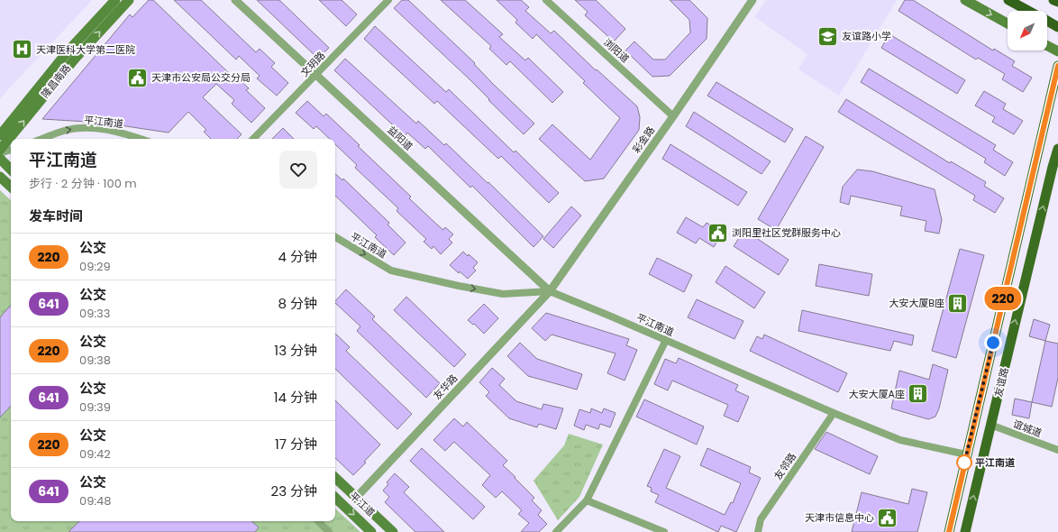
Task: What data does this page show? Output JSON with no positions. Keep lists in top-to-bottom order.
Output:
{
  "streets": {
    "main road": ["隆昌南路", "友谊路", "平江道"],
    "street": [
      "浏阳道",
      "文玥路",
      "平江南道",
      "益阳道",
      "彩金路",
      "友华路",
      "谊城道",
      "友邻路"
    ]
  },
  "crossings": [
    ["浏阳道", "彩金路"],
    ["文玥路", "益阳道"],
    ["平江南道", "益阳道"],
    ["平江南道", "彩金路"],
    ["平江南道", "友谊路"],
    ["平江南道", "友华路"],
    ["平江南道", "友邻路"],
    ["益阳道", "彩金路"],
    ["益阳道", "友华路"],
    ["彩金路", "友华路"],
    ["友谊路", "谊城道"],
    ["友华路", "平江道"]
  ],
  "one_way": ["平江南道"],
  "places": {
    "school or university": ["友谊路小学"],
    "hospital": ["天津医科大学第二医院"],
    "public building": ["天津市公安局公交分局", "浏阳里社区党群服务中心", "天津市信息中心"],
    "building": ["大安大厦B座", "大安大厦A座"],
    "other": ["平江南道"]
  },
  "lines": ["bus line 220"],
  "north": "bottom left",
  "page": {
    "on_map": "220",
    "heading": [
      ["平江南道", "步行 · 2 分钟 · 100 m"],
      "发车时间"
    ],
    "list": [
      {
        "mark": "220",
        "name": "公交",
        "note": "09:29",
        "value": "4 分钟"
      },
      {
        "mark": "641",
        "name": "公交",
        "note": "09:33",
        "value": "8 分钟"
      },
      {
        "mark": "220",
        "name": "公交",
        "note": "09:38",
        "value": "13 分钟"
      },
      {
        "mark": "641",
        "name": "公交",
        "note": "09:39",
        "value": "14 分钟"
      },
      {
        "mark": "220",
        "name": "公交",
        "note": "09:42",
        "value": "17 分钟"
      },
      {
        "mark": "641",
        "name": "公交",
        "note": "09:48",
        "value": "23 分钟"
      }
    ]
  }
}
